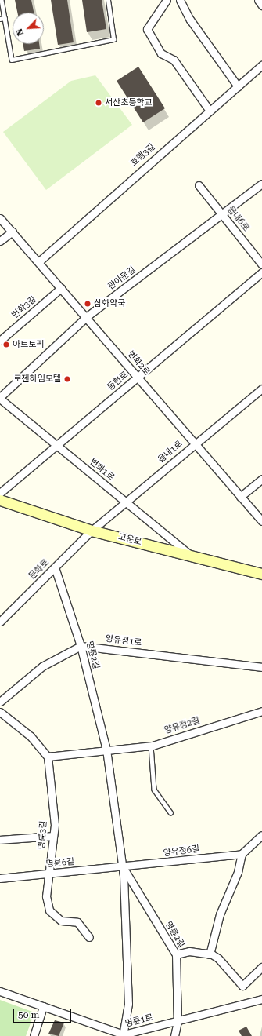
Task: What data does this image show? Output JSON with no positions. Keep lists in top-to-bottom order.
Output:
{
  "streets": {
    "street": [
      "효행3길",
      "읍내6로",
      "관아문길",
      "번화3길",
      "번화2로",
      "동헌로",
      "읍내1로",
      "번화1로",
      "고운로",
      "문화로",
      "양유정1로",
      "명륜2길",
      "양유정2길",
      "명륜3길",
      "양유정6길",
      "명륜6길",
      "명륜1로"
    ]
  },
  "crossings": [
    ["효행3길", "번화2로"],
    ["읍내6로", "관아문길"],
    ["관아문길", "번화2로"],
    ["관아문길", "번화1로"],
    ["번화3길", "번화2로"],
    ["번화2로", "동헌로"],
    ["번화2로", "읍내1로"],
    ["동헌로", "번화1로"],
    ["읍내1로", "번화1로"],
    ["읍내1로", "고운로"],
    ["읍내1로", "문화로"],
    ["번화1로", "고운로"],
    ["고운로", "문화로"],
    ["문화로", "명륜2길"],
    ["양유정1로", "명륜2길"],
    ["명륜2길", "양유정2길"],
    ["명륜2길", "양유정6길"],
    ["명륜2길", "명륜6길"],
    ["명륜2길", "명륜1로"],
    ["명륜3길", "명륜6길"],
    ["양유정6길", "명륜6길"]
  ],
  "places": [
    "서산초등학교",
    "삼화약국",
    "아트토픽",
    "로젠하임모텔"
  ],
  "scale_bar": "50 m",
  "north": "bottom left"
}
